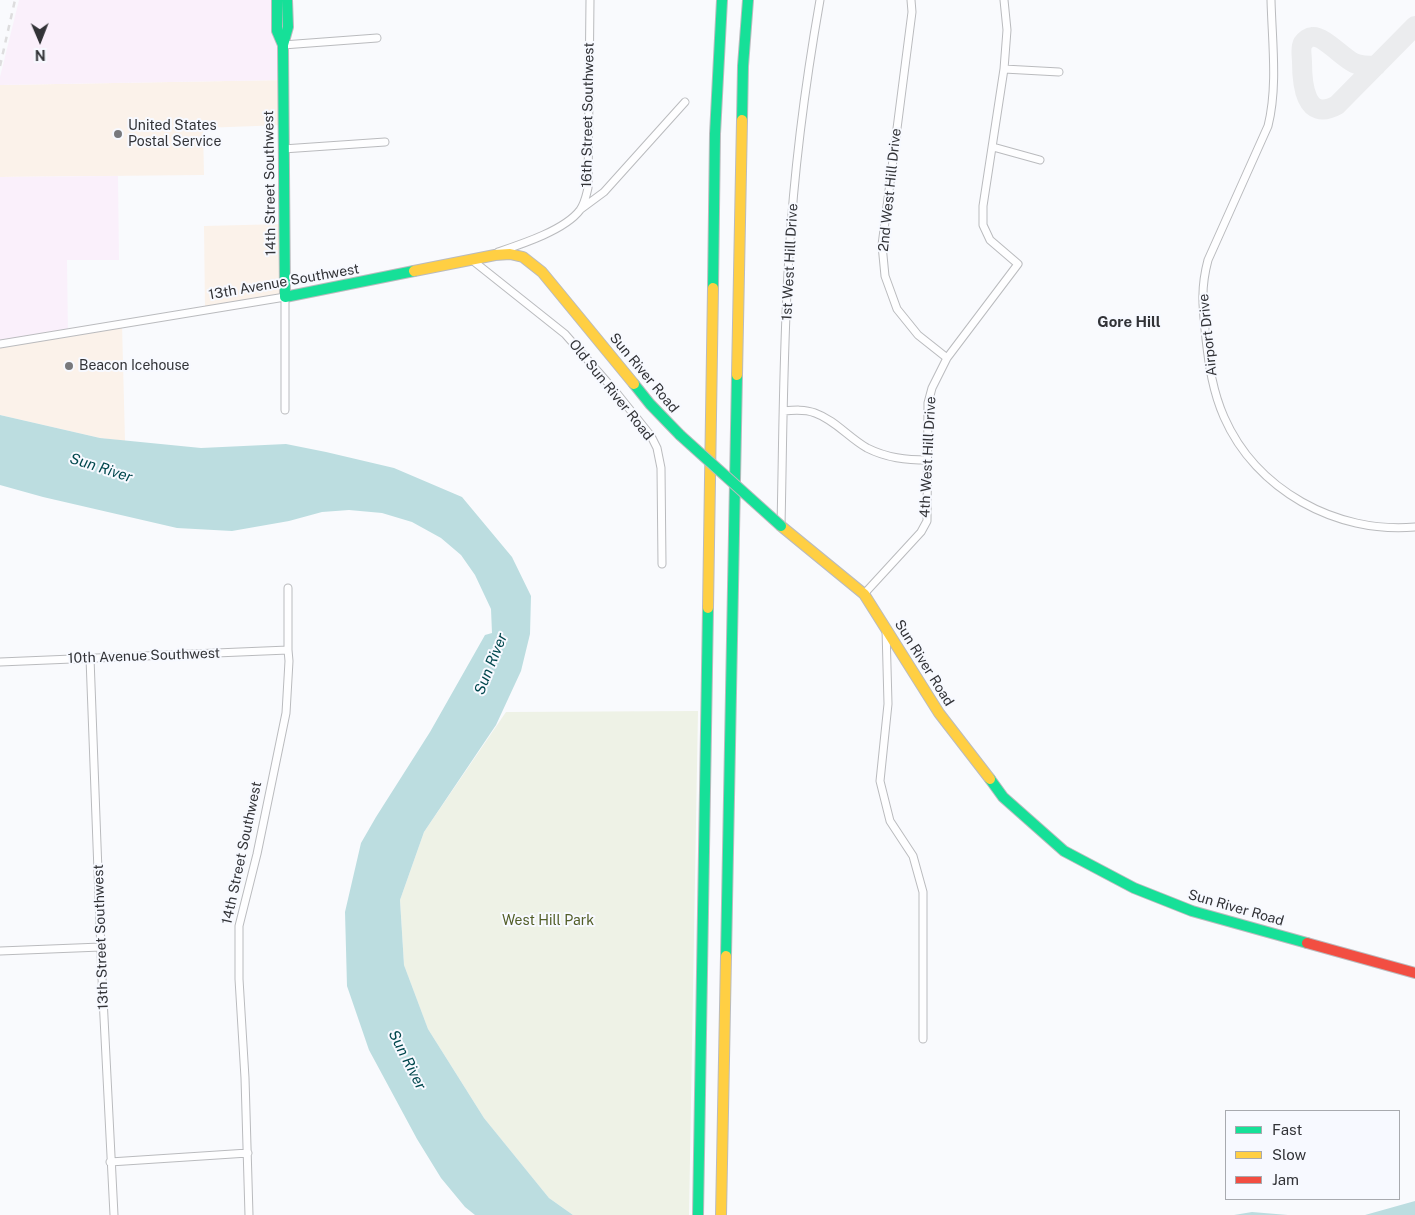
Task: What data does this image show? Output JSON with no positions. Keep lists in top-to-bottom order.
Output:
{
  "streets": {
    "main road": ["14th Street Southwest", "13th Avenue Southwest", "Sun River Road"],
    "street": [
      "16th Street Southwest",
      "2nd West Hill Drive",
      "1st West Hill Drive",
      "Airport Drive",
      "Old Sun River Road",
      "4th West Hill Drive",
      "10th Avenue Southwest",
      "13th Street Southwest"
    ]
  },
  "crossings": [
    ["16th Street Southwest", "13th Avenue Southwest"],
    ["14th Street Southwest", "13th Avenue Southwest"],
    ["14th Street Southwest", "10th Avenue Southwest"],
    ["2nd West Hill Drive", "4th West Hill Drive"],
    ["1st West Hill Drive", "Sun River Road"],
    ["13th Avenue Southwest", "Sun River Road"],
    ["13th Avenue Southwest", "Old Sun River Road"],
    ["Sun River Road", "4th West Hill Drive"],
    ["10th Avenue Southwest", "13th Street Southwest"]
  ],
  "districts": ["Gore Hill"],
  "water": ["Sun River"],
  "parks": ["West Hill Park"],
  "places": ["United States Postal Service", "Beacon Icehouse"],
  "legend": ["Fast", "Slow", "Jam"],
  "north": "bottom"
}
